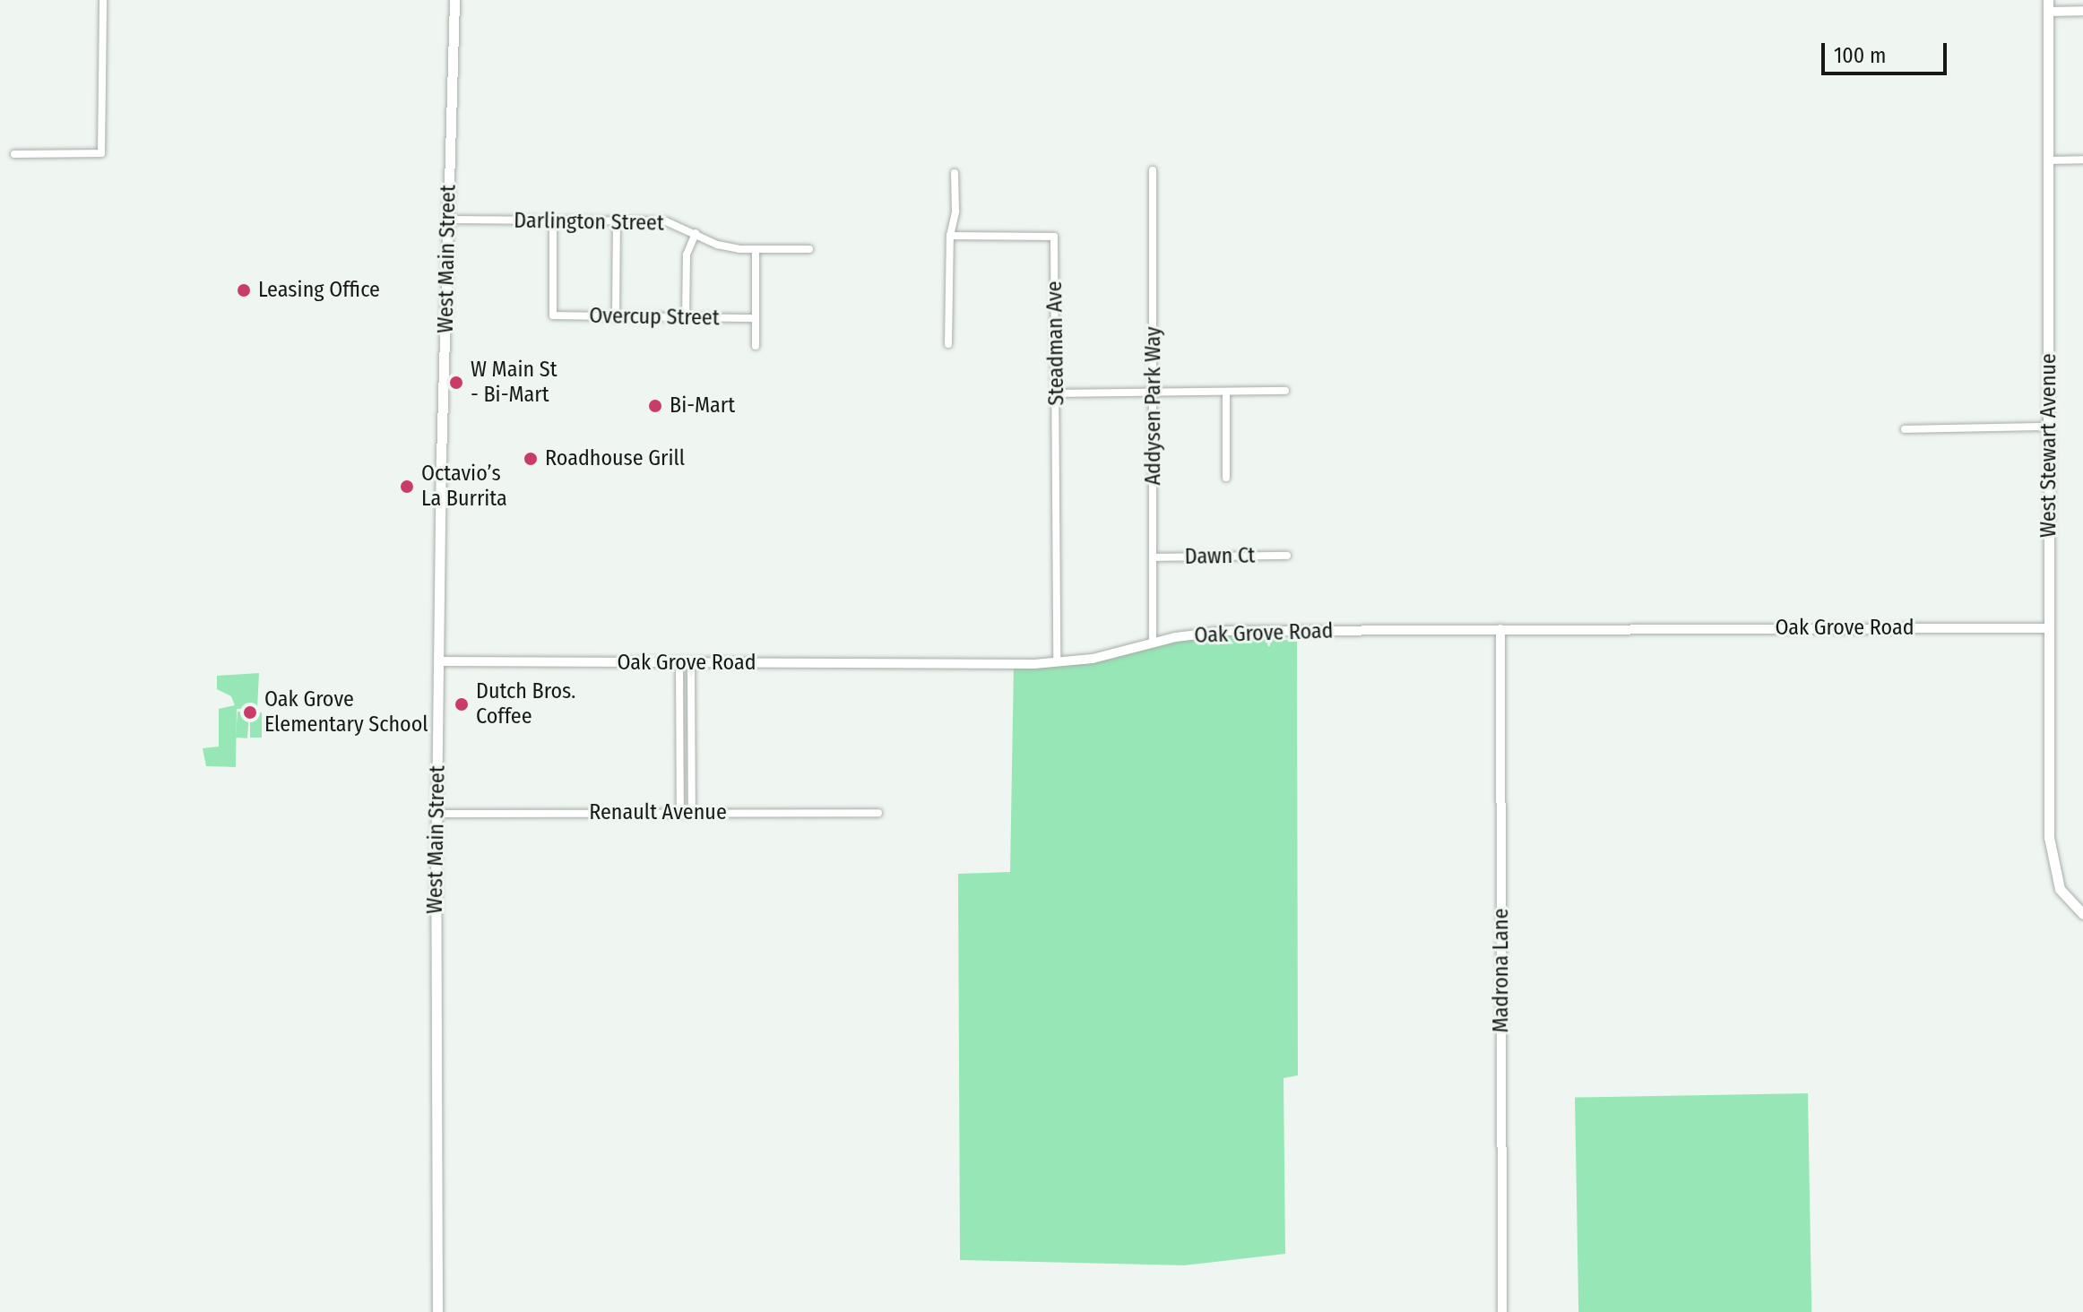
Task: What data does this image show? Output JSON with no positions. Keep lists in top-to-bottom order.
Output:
{
  "streets": {
    "main road": ["West Main Street", "West Stewart Avenue"],
    "street": [
      "Darlington Street",
      "Overcup Street",
      "Steadman Ave",
      "Addysen Park Way",
      "Dawn Ct",
      "Oak Grove Road",
      "Renault Avenue",
      "Madrona Lane"
    ]
  },
  "crossings": [
    ["Darlington Street", "West Main Street"],
    ["Darlington Street", "Overcup Street"],
    ["West Main Street", "Oak Grove Road"],
    ["West Main Street", "Renault Avenue"],
    ["Steadman Ave", "Oak Grove Road"],
    ["Addysen Park Way", "Dawn Ct"],
    ["Addysen Park Way", "Oak Grove Road"],
    ["West Stewart Avenue", "Oak Grove Road"],
    ["Oak Grove Road", "Madrona Lane"]
  ],
  "places": [
    "Leasing Office",
    "W Main St - Bi-Mart",
    "Bi-Mart",
    "Roadhouse Grill",
    "Octavio’s La Burrita",
    "Dutch Bros. Coffee",
    "Oak Grove Elementary School"
  ],
  "scale_bar": "100 m"
}
